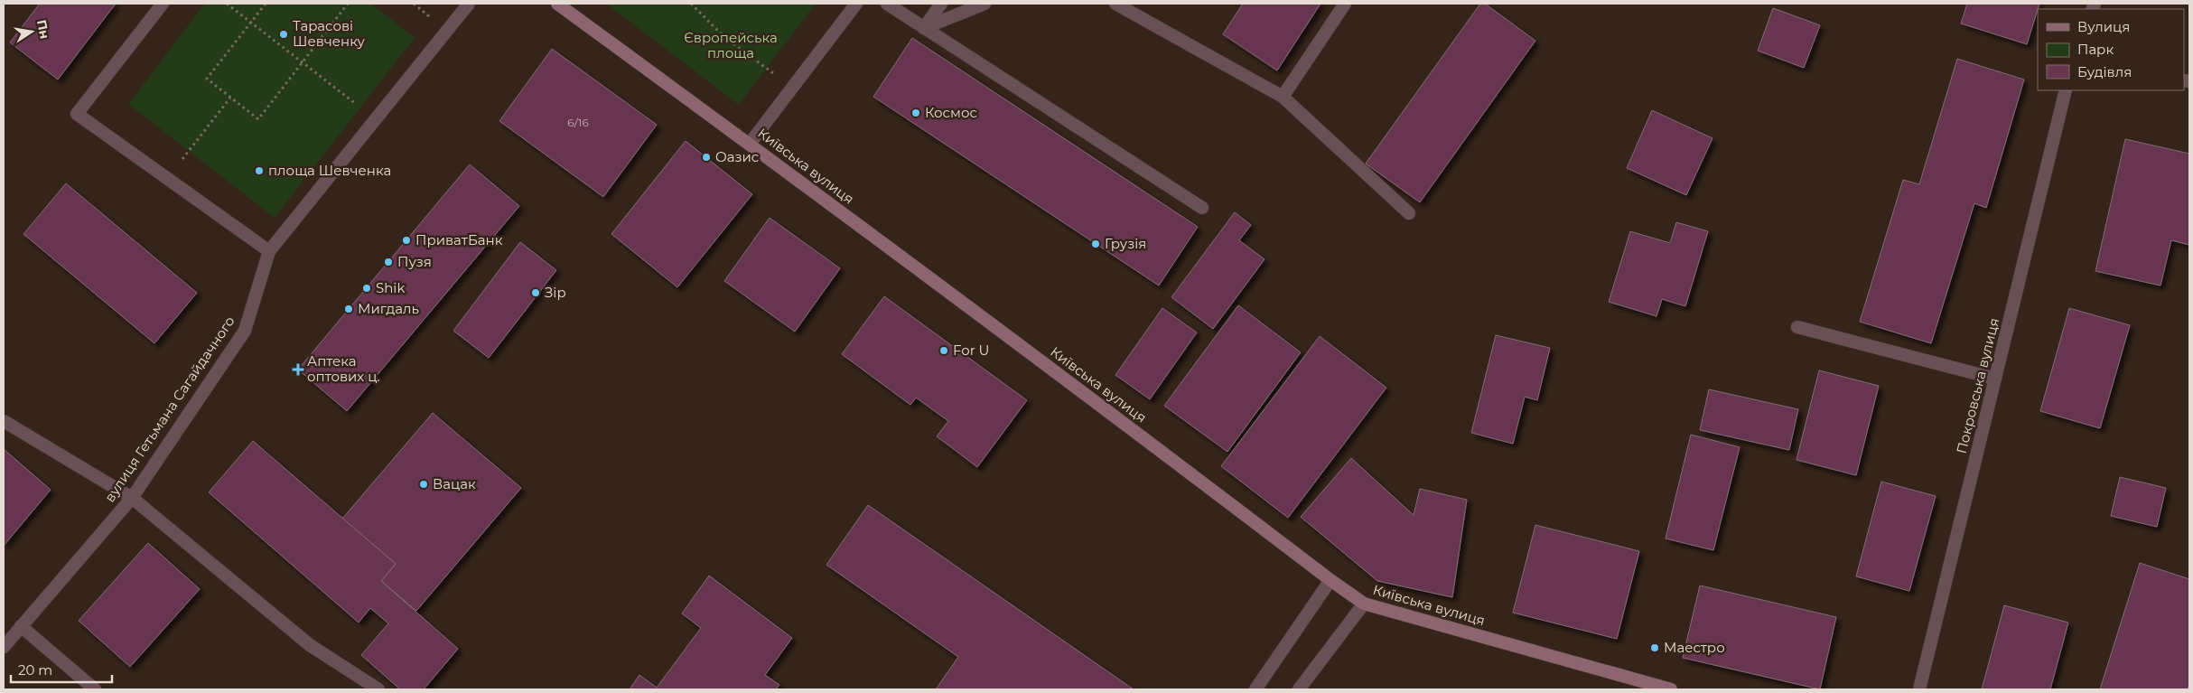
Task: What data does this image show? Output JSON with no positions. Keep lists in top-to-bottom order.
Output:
{
  "streets": {
    "main road": ["Київська вулиця"],
    "street": ["Покровська вулиця", "вулиця Гетьмана Сагайдачного"]
  },
  "parks": ["Європейська площа"],
  "places": {
    "other": [
      "Тарасові Шевченку",
      "Космос",
      "Оазис",
      "площа Шевченка",
      "ПриватБанк",
      "Грузія",
      "Пузя",
      "Shik",
      "Зір",
      "Мигдаль",
      "For U",
      "Вацак",
      "Маестро"
    ],
    "health": ["Аптека оптових ц."]
  },
  "house_numbers": ["6/16"],
  "legend": ["Вулиця", "Парк", "Будівля"],
  "scale_bar": "20 m",
  "north": "right"
}
